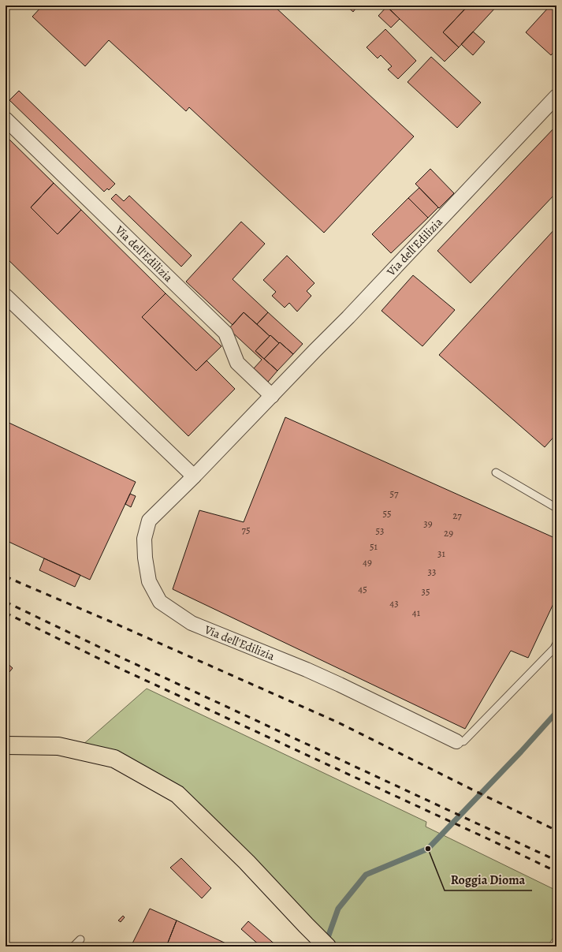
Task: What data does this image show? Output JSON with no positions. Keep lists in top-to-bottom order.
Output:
{
  "streets": {
    "street": ["Via dell'Edilizia"]
  },
  "places": ["Roggia Dioma"],
  "house_numbers": [
    "57",
    "55",
    "27",
    "39",
    "75",
    "53",
    "29",
    "51",
    "31",
    "49",
    "33",
    "45",
    "35",
    "43",
    "41"
  ]
}
